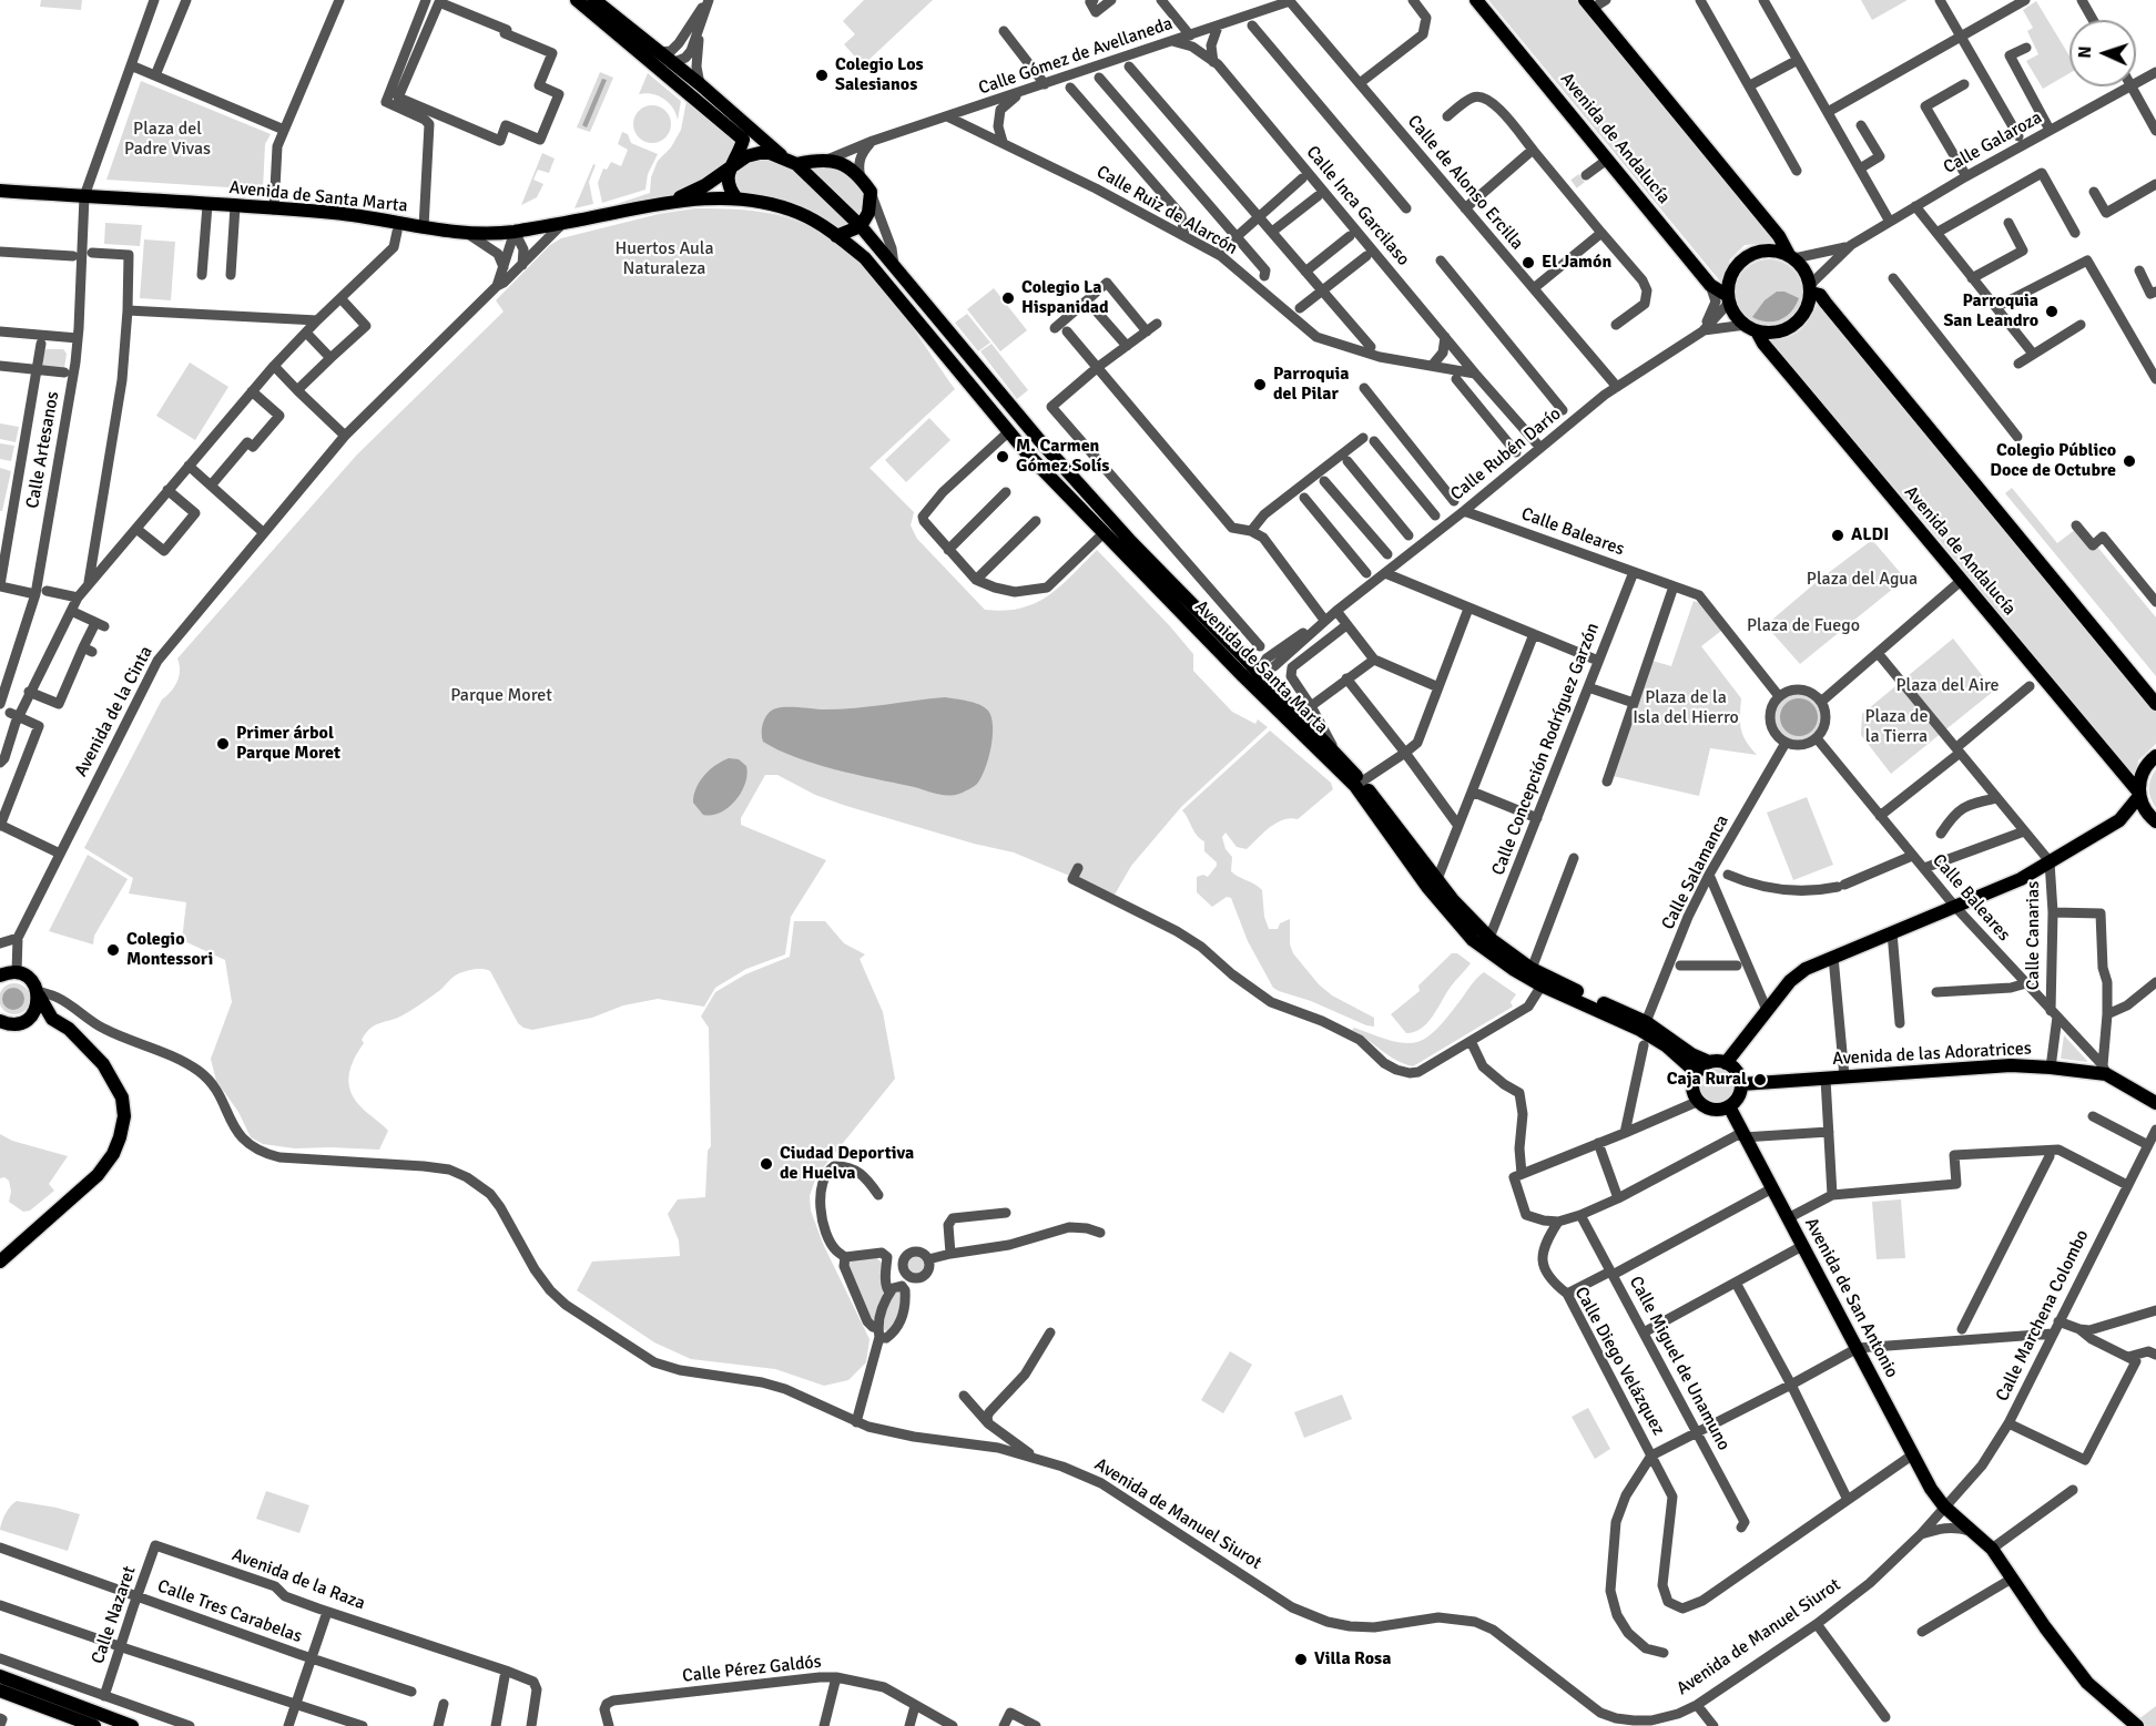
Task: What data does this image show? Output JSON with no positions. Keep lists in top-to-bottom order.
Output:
{
  "streets": {
    "main road": [
      "Avenida de Andalucía",
      "Avenida de Santa Marta",
      "Avenida de las Adoratrices",
      "Avenida de San Antonio"
    ],
    "street": [
      "Calle Gómez de Avellaneda",
      "Calle Galaroza",
      "Calle de Alonso Ercilla",
      "Calle Inca Garcilaso",
      "Calle Ruiz de Alarcón",
      "Calle Artesanos",
      "Calle Rubén Darío",
      "Calle Baleares",
      "Avenida de la Cinta",
      "Calle Concepción Rodríguez Garzón",
      "Calle Salamanca",
      "Calle Canarias",
      "Calle Marchena Colombo",
      "Calle Diego Velázquez",
      "Calle Miguel de Unamuno",
      "Avenida de Manuel Siurot",
      "Avenida de la Raza",
      "Calle Tres Carabelas",
      "Calle Nazaret",
      "Calle Pérez Galdós"
    ]
  },
  "crossings": [
    ["Calle Gómez de Avellaneda", "Calle de Alonso Ercilla"],
    ["Calle Gómez de Avellaneda", "Avenida de Santa Marta"],
    ["Calle Gómez de Avellaneda", "Calle Inca Garcilaso"],
    ["Calle Gómez de Avellaneda", "Calle Ruiz de Alarcón"],
    ["Avenida de Andalucía", "Calle Galaroza"],
    ["Avenida de Andalucía", "Calle Rubén Darío"],
    ["Calle Galaroza", "Calle Rubén Darío"],
    ["Calle de Alonso Ercilla", "Calle Rubén Darío"],
    ["Avenida de Santa Marta", "Calle Artesanos"],
    ["Avenida de Santa Marta", "Calle Rubén Darío"],
    ["Avenida de Santa Marta", "Avenida de la Cinta"],
    ["Avenida de Santa Marta", "Calle Concepción Rodríguez Garzón"],
    ["Avenida de Santa Marta", "Calle Salamanca"],
    ["Avenida de Santa Marta", "Avenida de las Adoratrices"],
    ["Avenida de Santa Marta", "Avenida de San Antonio"],
    ["Calle Inca Garcilaso", "Calle Ruiz de Alarcón"],
    ["Calle Rubén Darío", "Calle Baleares"],
    ["Calle Baleares", "Calle Concepción Rodríguez Garzón"],
    ["Calle Baleares", "Calle Salamanca"],
    ["Calle Baleares", "Calle Canarias"],
    ["Calle Baleares", "Avenida de las Adoratrices"],
    ["Calle Canarias", "Avenida de las Adoratrices"],
    ["Avenida de las Adoratrices", "Avenida de San Antonio"],
    ["Avenida de San Antonio", "Calle Marchena Colombo"],
    ["Avenida de San Antonio", "Avenida de Manuel Siurot"],
    ["Calle Marchena Colombo", "Avenida de Manuel Siurot"],
    ["Avenida de la Raza", "Calle Nazaret"],
    ["Calle Tres Carabelas", "Calle Nazaret"]
  ],
  "parks": [
    "Plaza del Padre Vivas",
    "Huertos Aula Naturaleza",
    "Plaza del Agua",
    "Plaza de Fuego",
    "Plaza del Aire",
    "Parque Moret",
    "Plaza de la Isla del Hierro",
    "Plaza de la Tierra"
  ],
  "places": [
    "Colegio Los Salesianos",
    "El Jamón",
    "Colegio La Hispanidad",
    "Parroquia San Leandro",
    "Parroquia del Pilar",
    "M. Carmen Gómez Solís",
    "Colegio Público Doce de Octubre",
    "ALDI",
    "Primer árbol Parque Moret",
    "Colegio Montessori",
    "Caja Rural",
    "Ciudad Deportiva de Huelva",
    "Villa Rosa"
  ],
  "north": "left"
}
